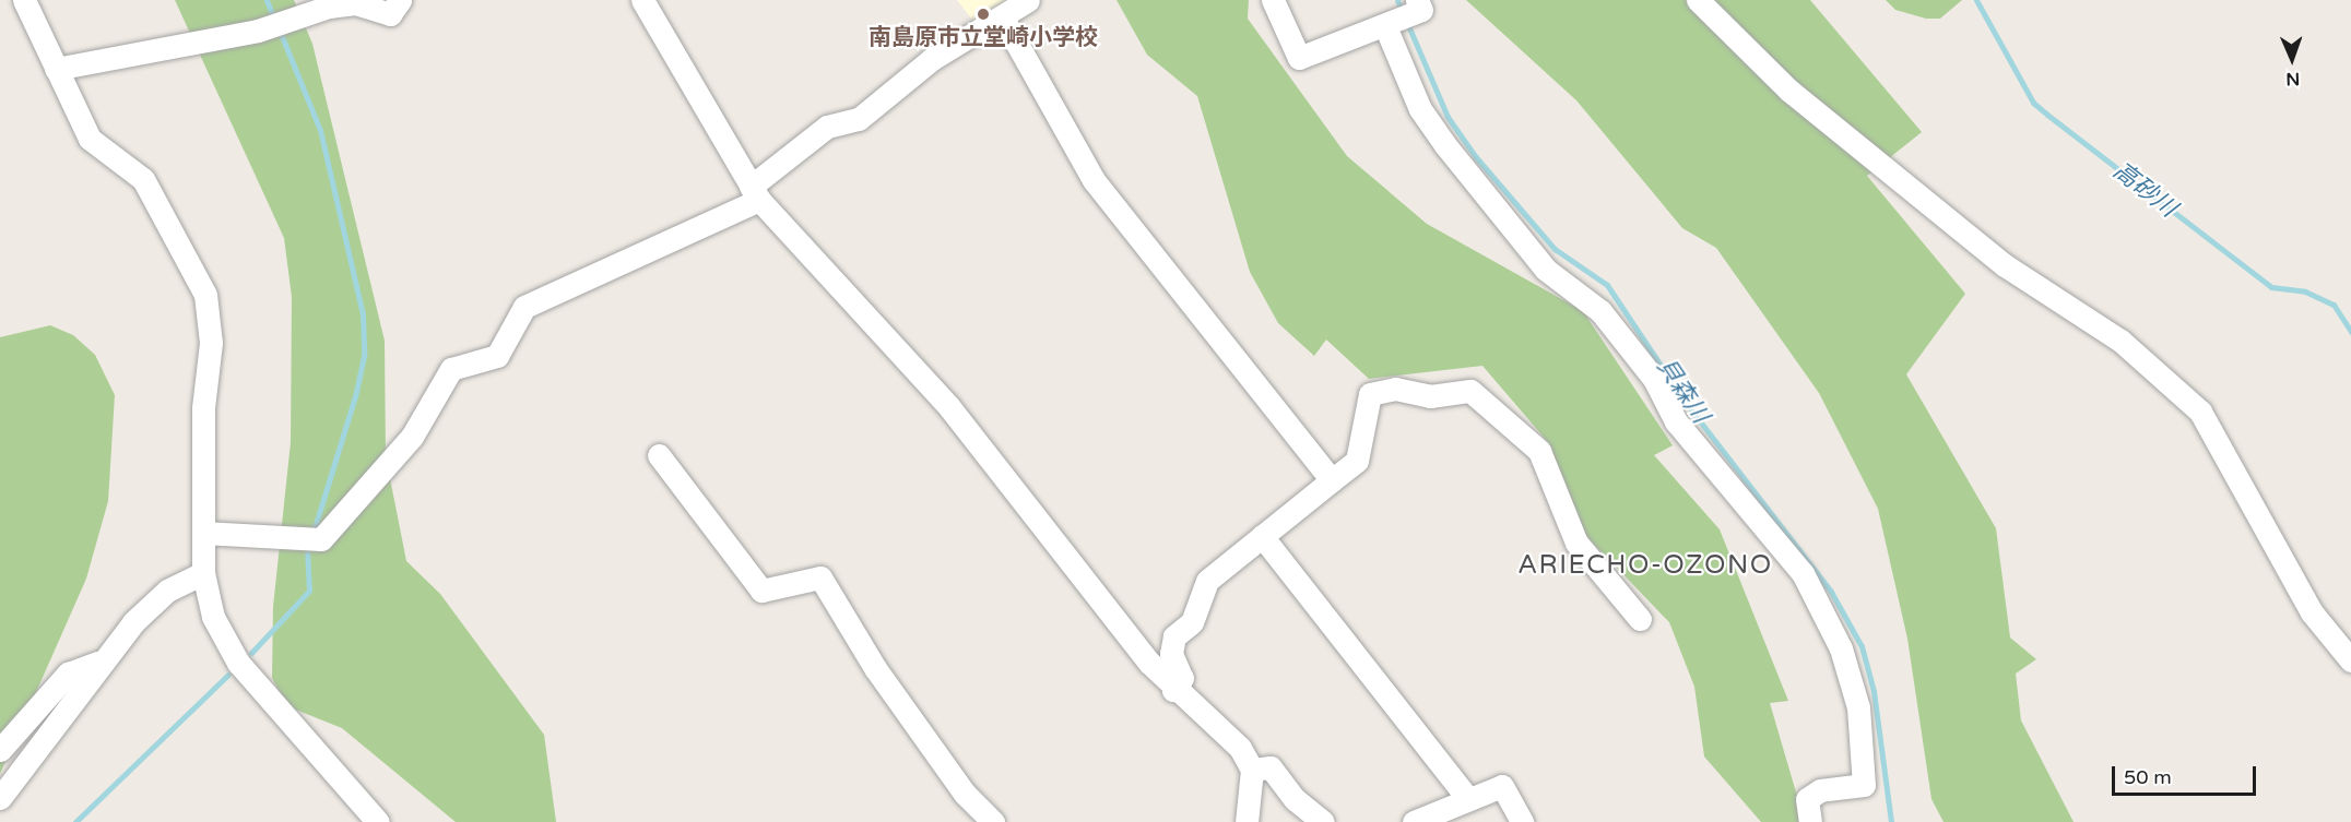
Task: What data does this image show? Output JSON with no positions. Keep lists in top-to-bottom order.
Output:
{
  "districts": ["ARIECHO-OZONO"],
  "water": ["高砂川", "貝森川"],
  "places": ["南島原市立堂崎小学校"],
  "scale_bar": "50 m",
  "north": "bottom"
}
